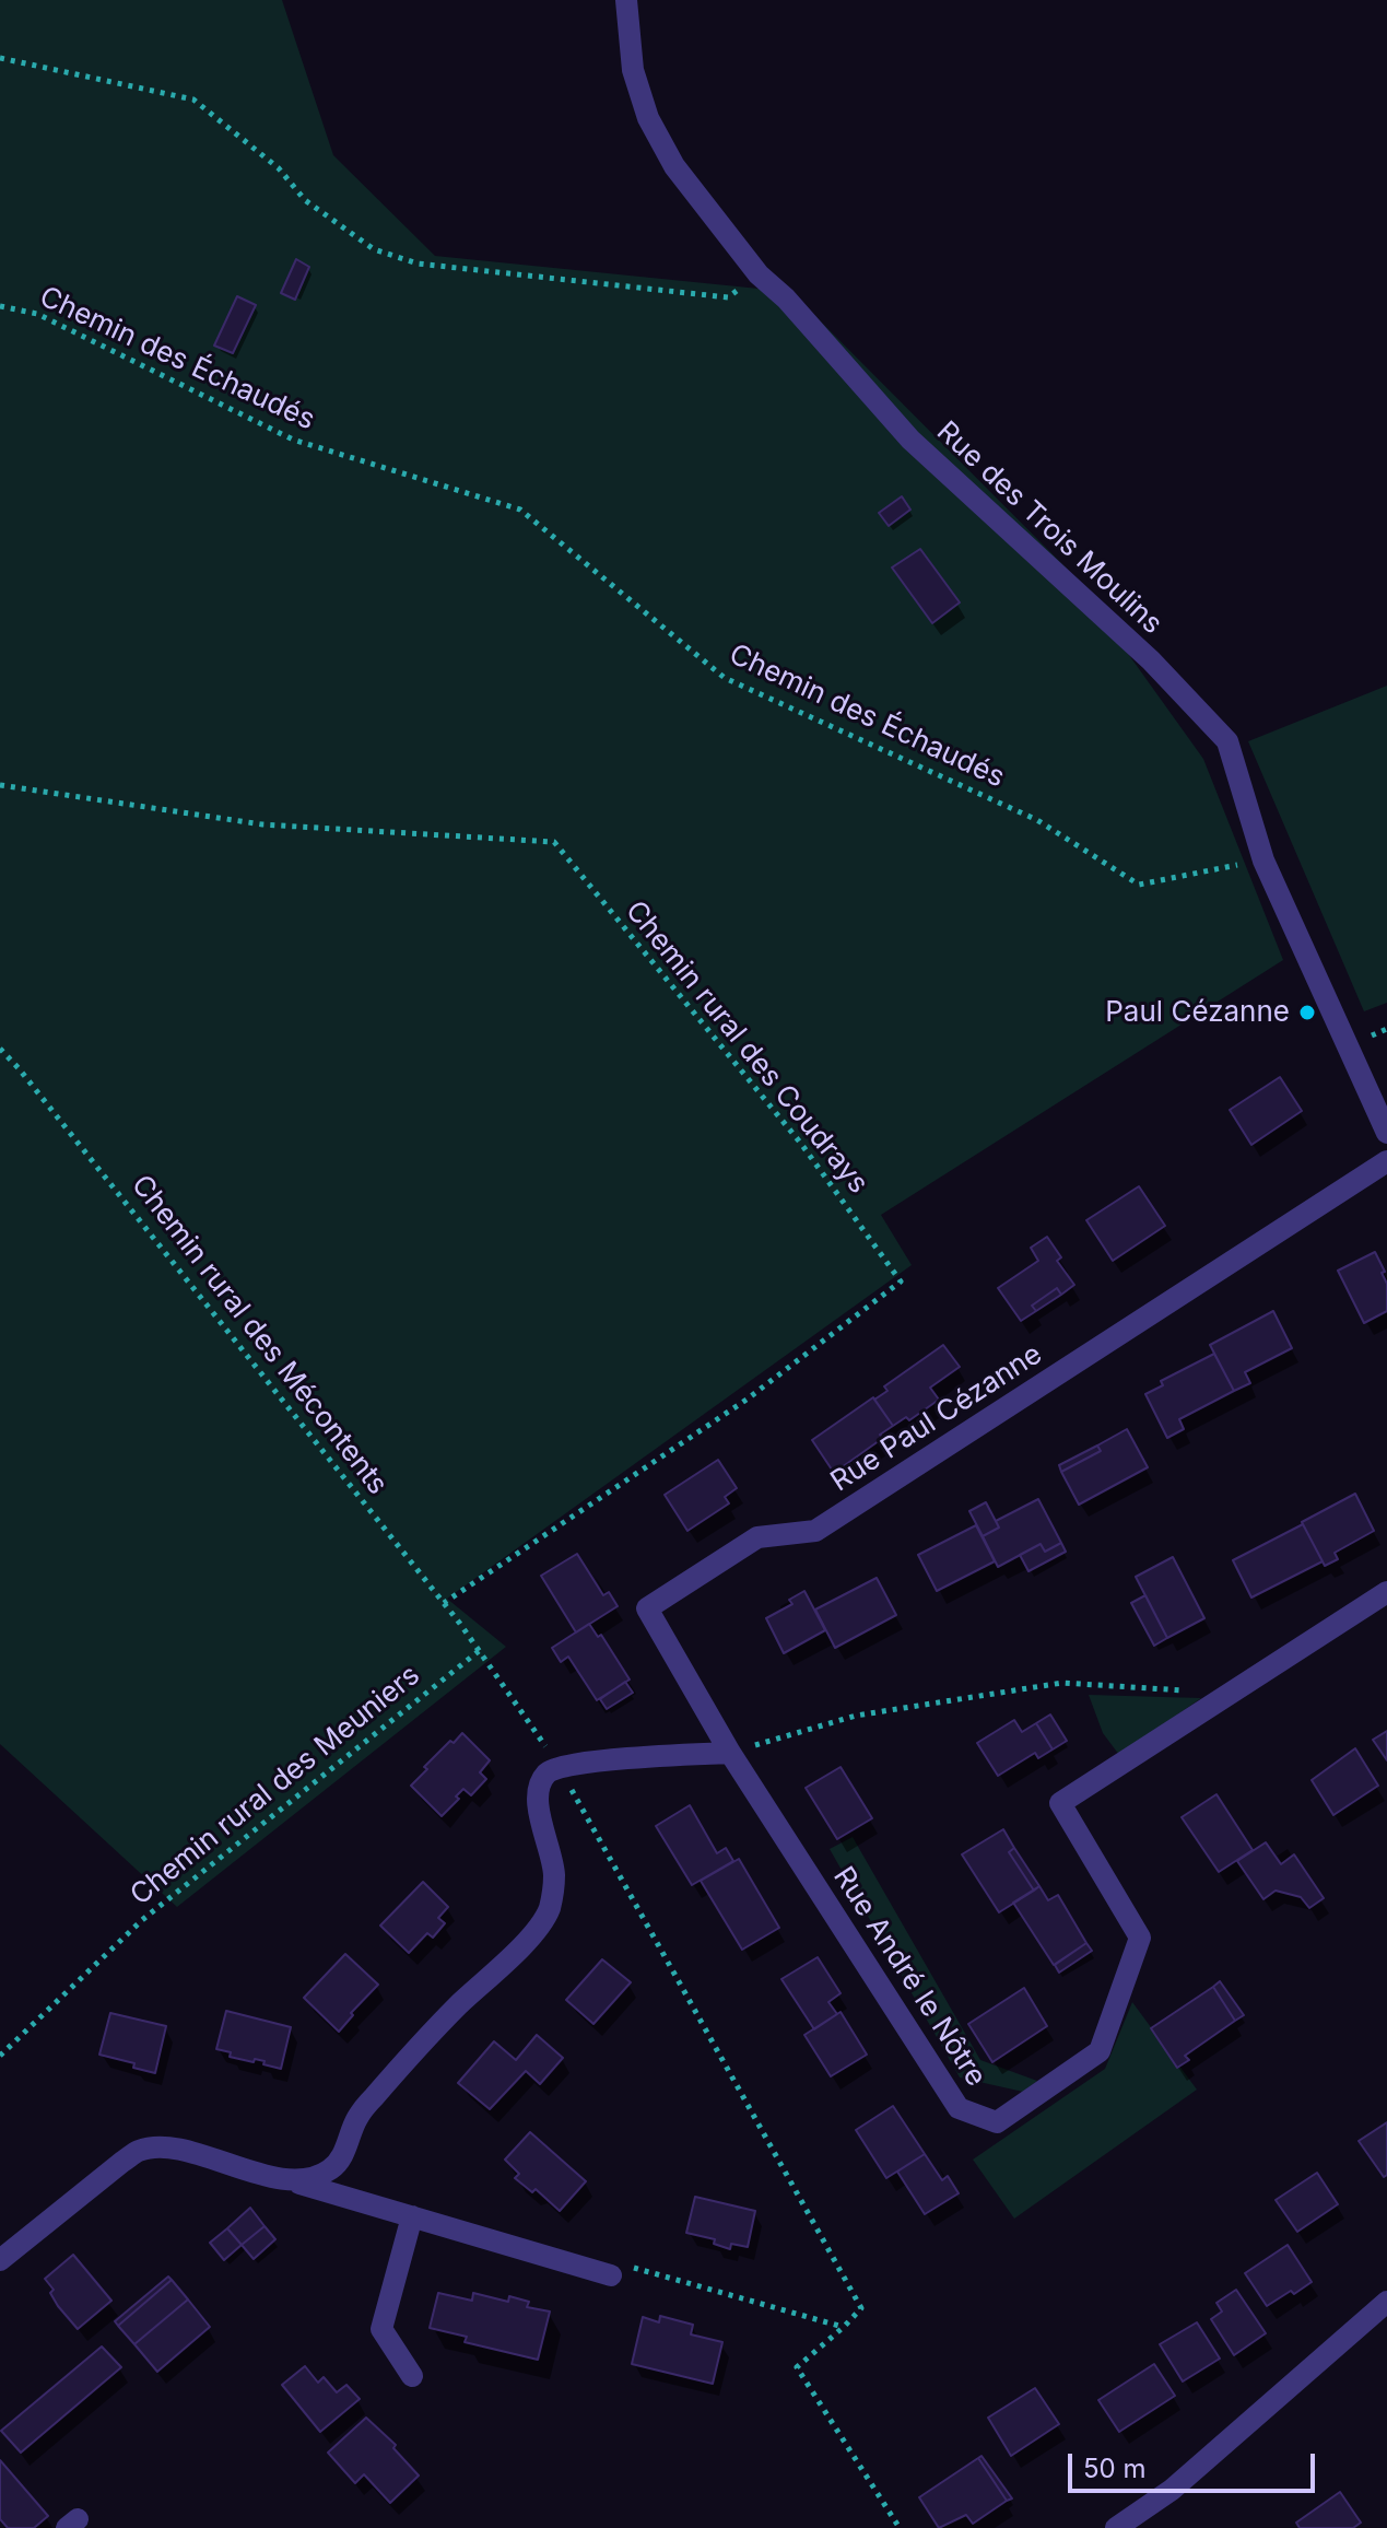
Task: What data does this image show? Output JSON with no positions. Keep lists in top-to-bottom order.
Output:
{
  "streets": {
    "street": ["Rue des Trois Moulins", "Rue Paul Cézanne", "Rue André le Nôtre"],
    "path": [
      "Chemin des Échaudés",
      "Chemin rural des Coudrays",
      "Chemin rural des Mécontents",
      "Chemin rural des Meuniers"
    ]
  },
  "crossings": [
    ["Chemin des Échaudés", "Rue des Trois Moulins"],
    ["Chemin rural des Coudrays", "Chemin rural des Mécontents"],
    ["Chemin rural des Mécontents", "Chemin rural des Meuniers"],
    ["Rue Paul Cézanne", "Rue André le Nôtre"]
  ],
  "places": ["Paul Cézanne"],
  "scale_bar": "50 m"
}
